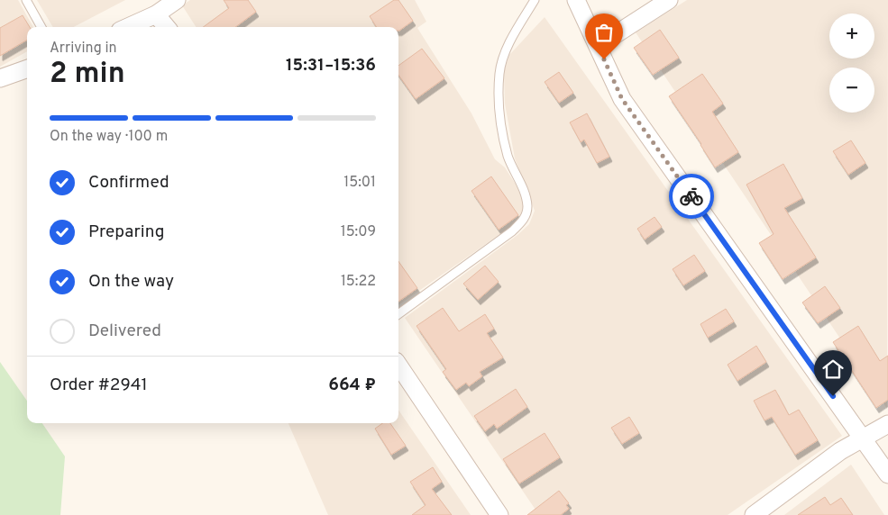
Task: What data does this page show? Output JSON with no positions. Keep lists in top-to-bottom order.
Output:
{
  "page": {
    "map_buttons": ["+", "−"],
    "heading": ["2 min", "Arriving in", "15:31–15:36"],
    "panel": ["Order #2941", "664 ₽"],
    "bar": "On the way · 100 m",
    "list": [
      ["Confirmed", "15:01"],
      ["Preparing", "15:09"],
      ["On the way", "15:22"],
      "Delivered"
    ]
  }
}
